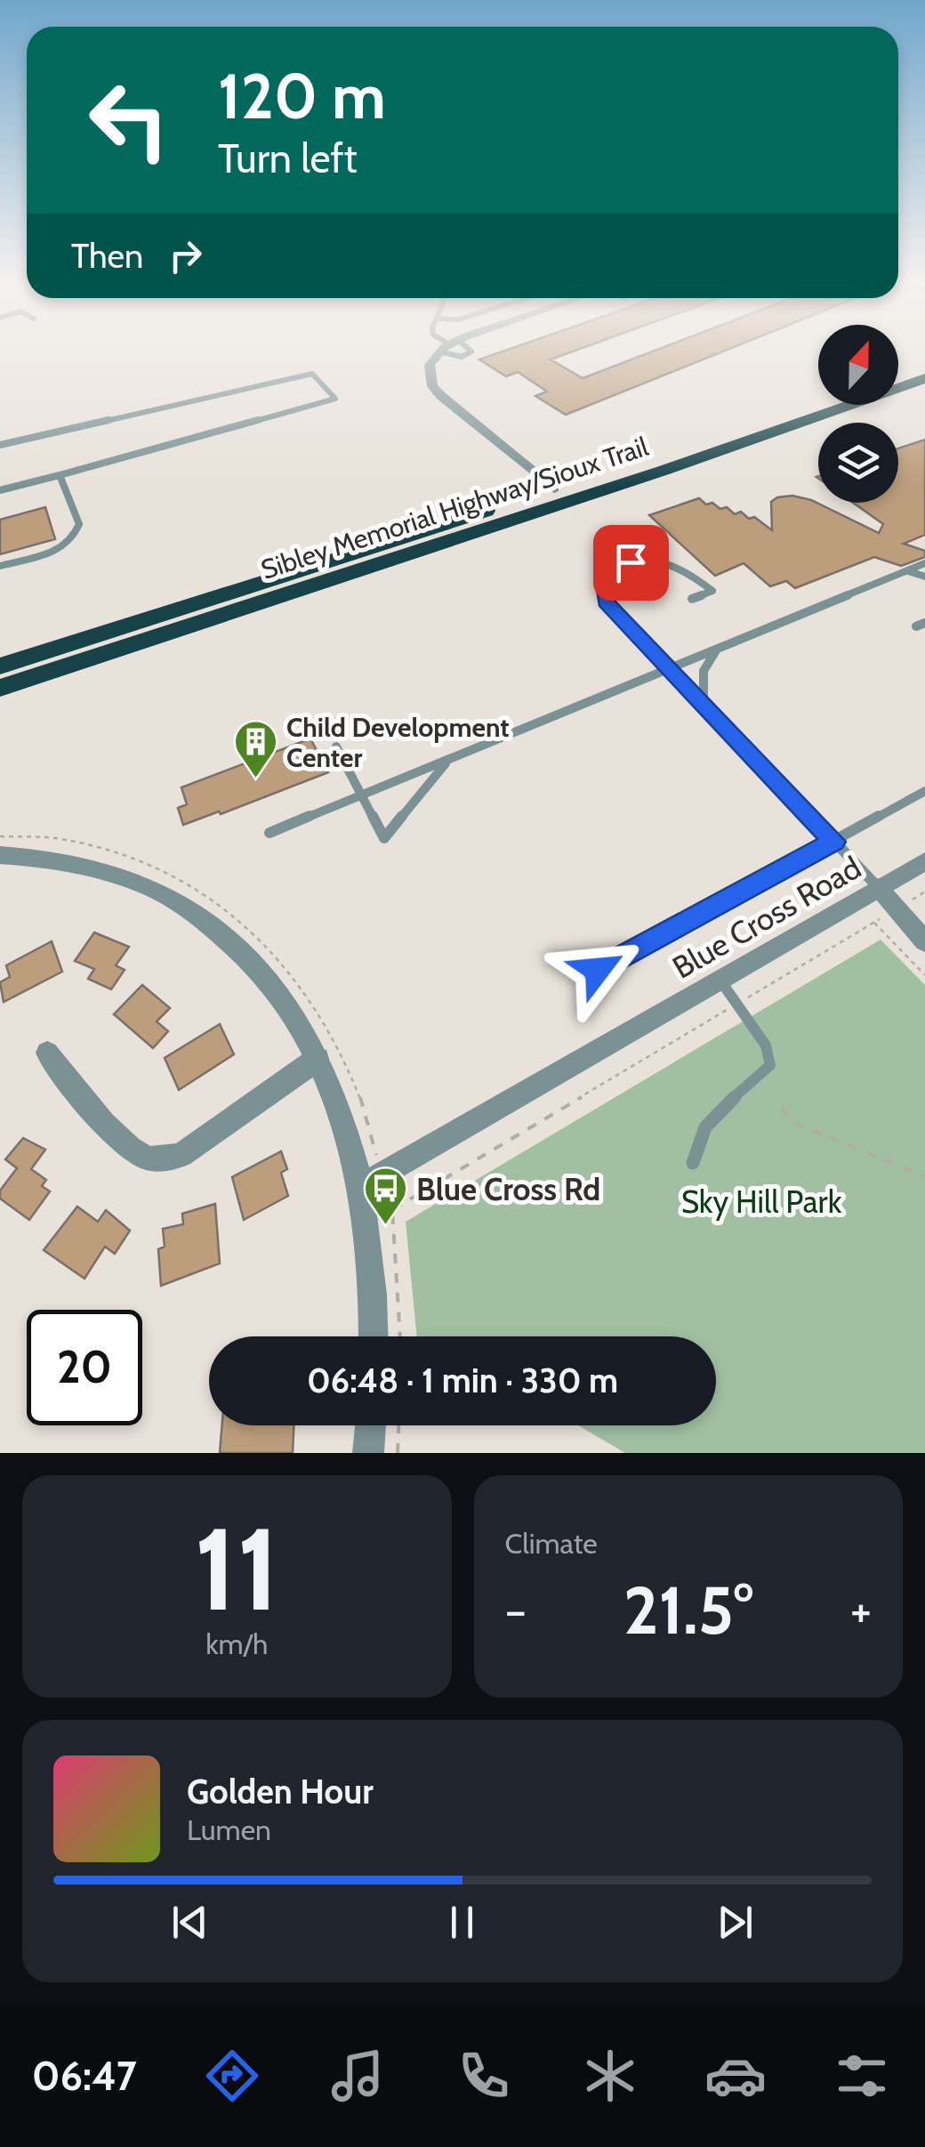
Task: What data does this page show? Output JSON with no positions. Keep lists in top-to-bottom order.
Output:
{
  "streets": {
    "highway": ["Sibley Memorial Highway/Sioux Trail"],
    "street": ["Blue Cross Road"]
  },
  "parks": ["Sky Hill Park"],
  "places": {
    "building": ["Child Development Center"],
    "bus stop": ["Blue Cross Rd"]
  },
  "north": "top",
  "page": {
    "turn": ["120 m", "Turn left"],
    "then": "Then",
    "limit": "20",
    "trip": "06:48 · 1 min · 330 m",
    "tile": [
      ["11", "km/h"],
      "Climate"
    ],
    "heat": ["−", "21.5°", "+"],
    "song": ["Golden Hour", "Lumen"],
    "tabs": "06:47"
  }
}
